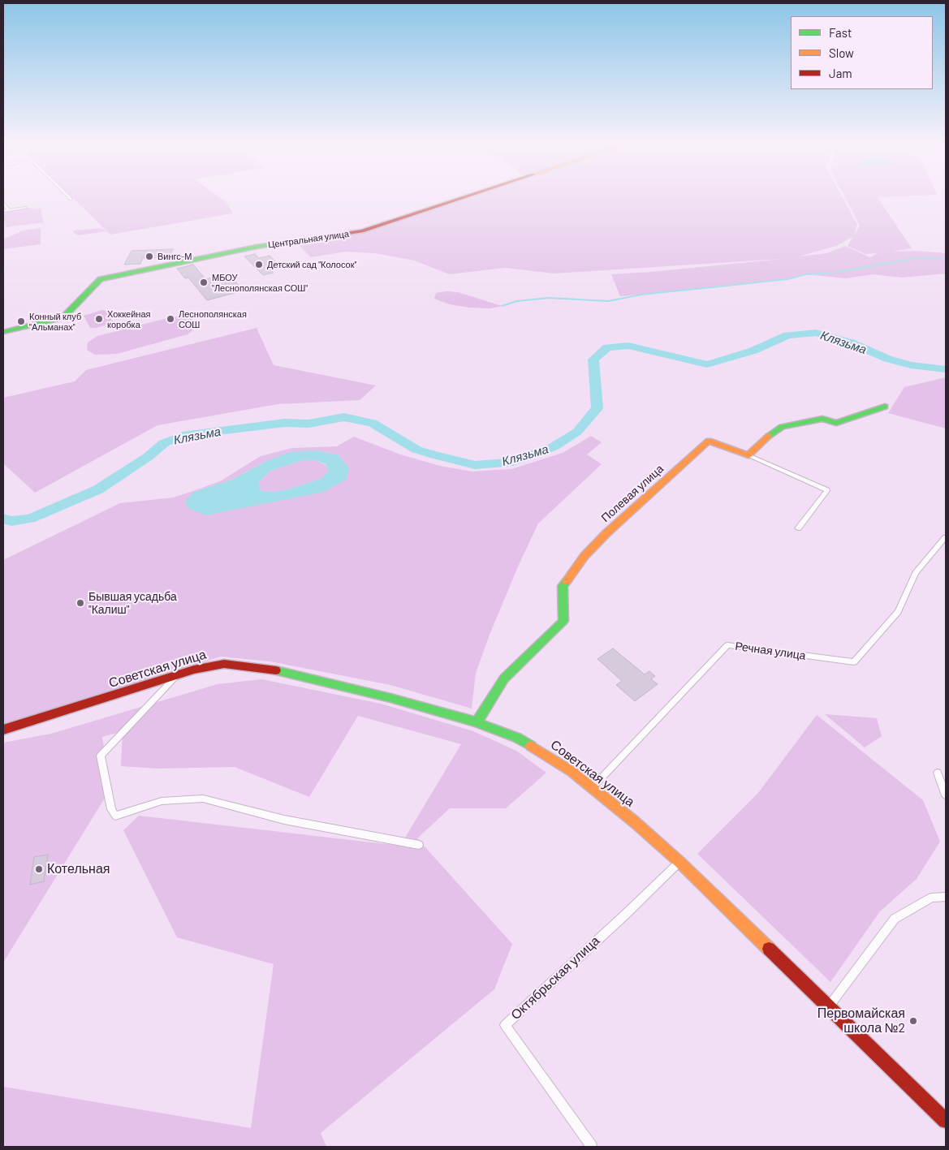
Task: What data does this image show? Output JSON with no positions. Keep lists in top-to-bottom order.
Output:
{
  "streets": {
    "street": [
      "Центральная улица",
      "Полевая улица",
      "Речная улица",
      "Советская улица",
      "Октябрьская улица"
    ]
  },
  "crossings": [
    ["Полевая улица", "Советская улица"],
    ["Речная улица", "Советская улица"],
    ["Советская улица", "Октябрьская улица"]
  ],
  "water": ["Клязьма"],
  "places": [
    "Вингс-М",
    "Детский сад \"Колосок\"",
    "МБОУ \"Леснополянская СОШ\"",
    "Хоккейная коробка",
    "Леснополянская СОШ",
    "Конный клуб \"Альманах\"",
    "Бывшая усадьба \"Калиш\"",
    "Котельная",
    "Первомайская школа №2"
  ],
  "legend": ["Fast", "Slow", "Jam"]
}
